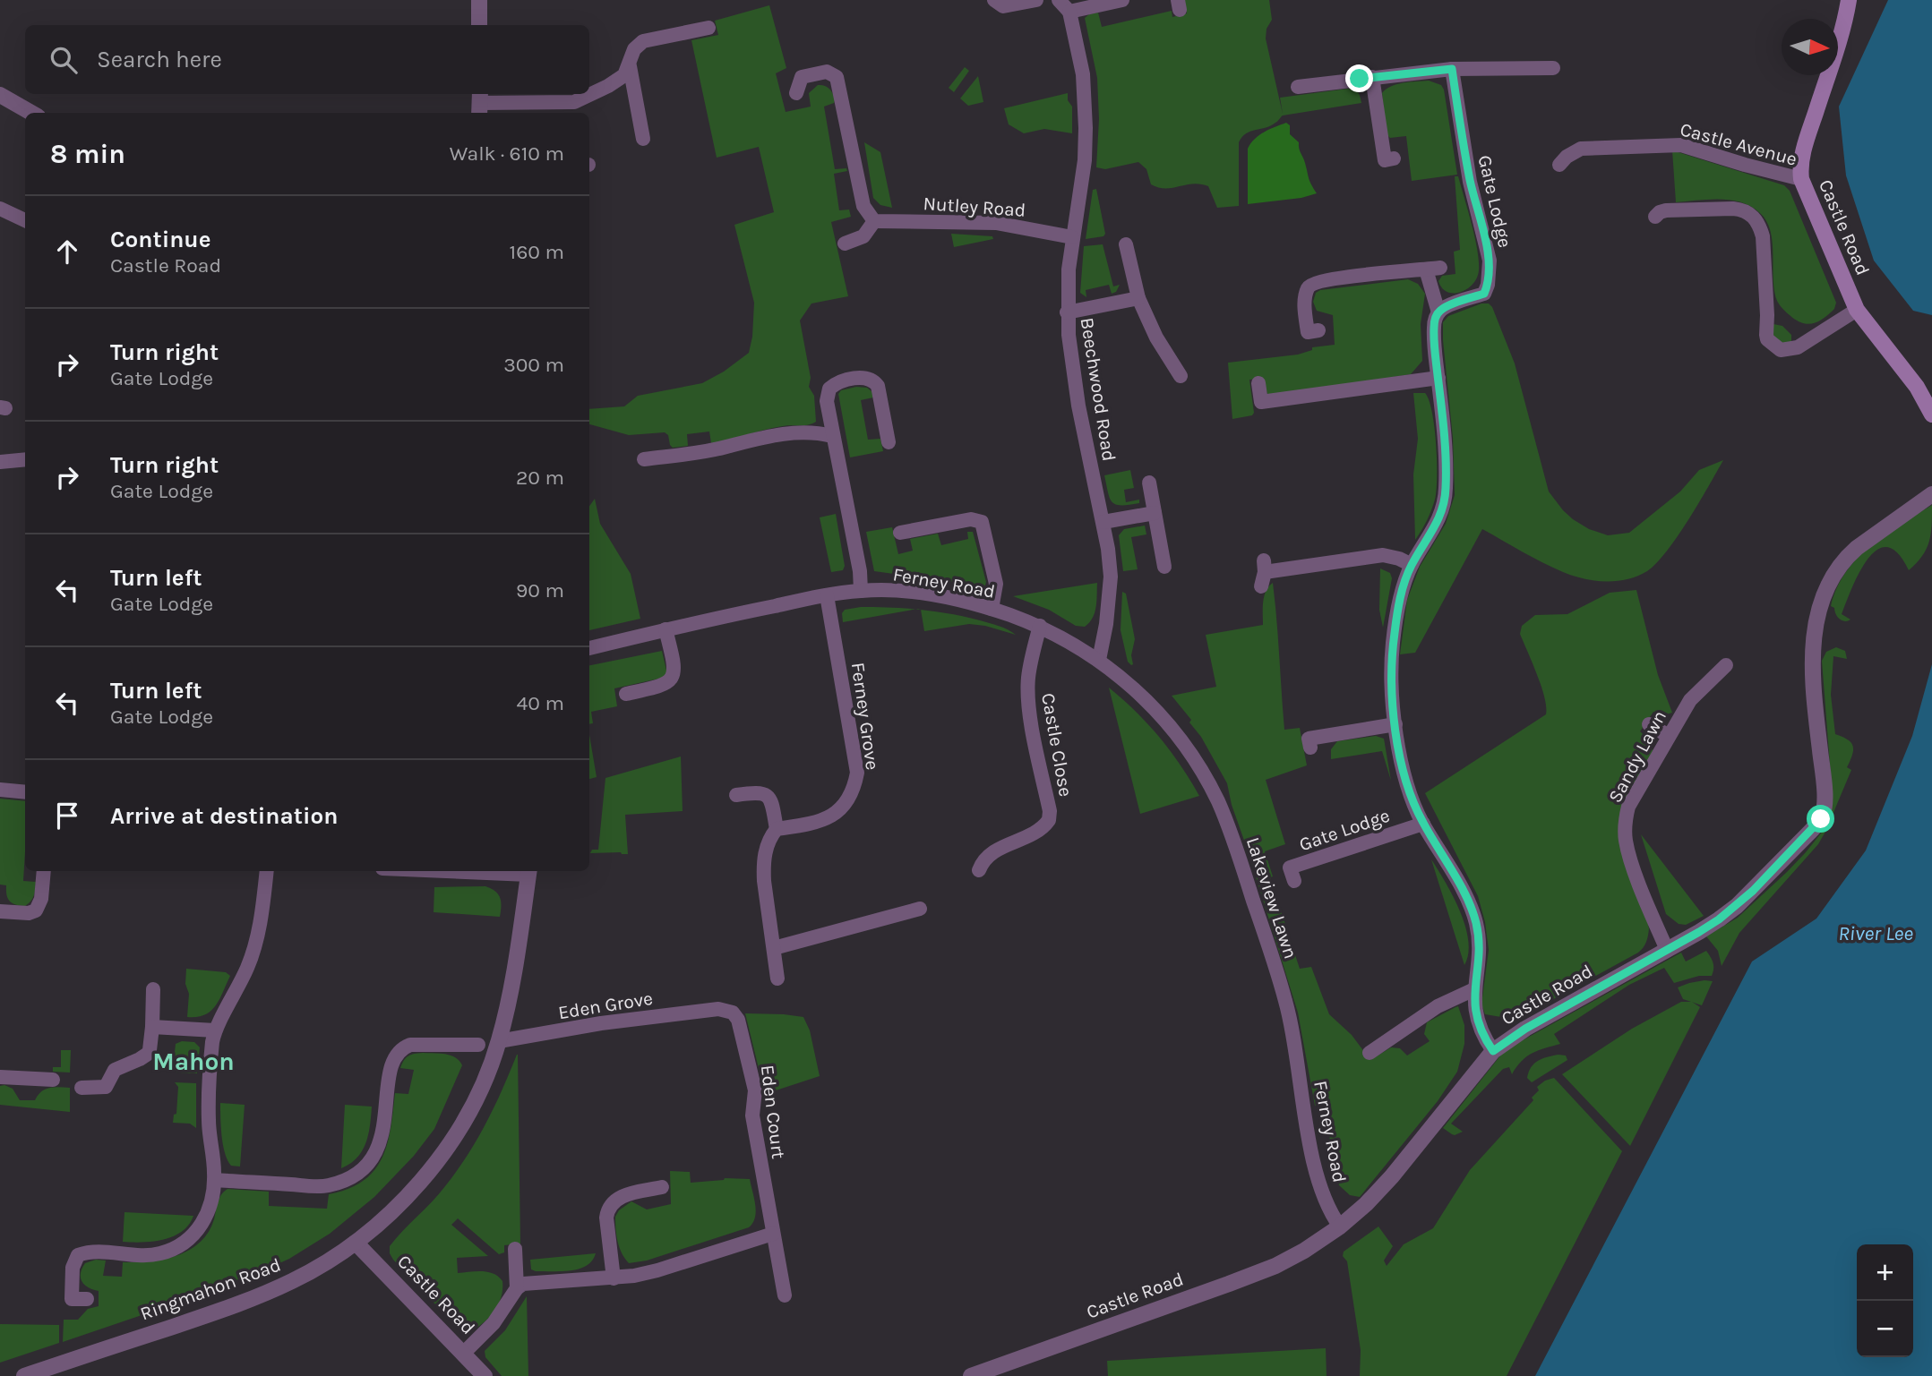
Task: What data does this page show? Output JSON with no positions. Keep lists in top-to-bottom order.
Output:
{
  "streets": {
    "main road": ["Castle Road"],
    "street": [
      "Castle Avenue",
      "Gate Lodge",
      "Nutley Road",
      "Beechwood Road",
      "Ferney Road",
      "Ferney Grove",
      "Castle Close",
      "Sandy Lawn",
      "Lakeview Lawn",
      "Eden Grove",
      "Eden Court",
      "Ringmahon Road"
    ]
  },
  "crossings": [
    ["Castle Avenue", "Castle Road"],
    ["Gate Lodge", "Castle Road"],
    ["Nutley Road", "Beechwood Road"],
    ["Castle Road", "Ferney Road"],
    ["Castle Road", "Sandy Lawn"],
    ["Castle Road", "Ringmahon Road"],
    ["Beechwood Road", "Ferney Road"],
    ["Ferney Road", "Ferney Grove"],
    ["Ferney Road", "Castle Close"],
    ["Ferney Road", "Lakeview Lawn"],
    ["Eden Grove", "Eden Court"],
    ["Eden Grove", "Ringmahon Road"]
  ],
  "districts": ["Mahon"],
  "water": ["River Lee"],
  "north": "right",
  "page": {
    "search": "Search here",
    "heading": ["8 min", "Walk · 610 m"],
    "list": [
      ["Continue", "Castle Road", "160 m"],
      ["Turn right", "Gate Lodge", "300 m"],
      ["Turn right", "Gate Lodge", "20 m"],
      ["Turn left", "Gate Lodge", "90 m"],
      ["Turn left", "Gate Lodge", "40 m"],
      "Arrive at destination"
    ],
    "map_buttons": ["+", "−"]
  }
}
